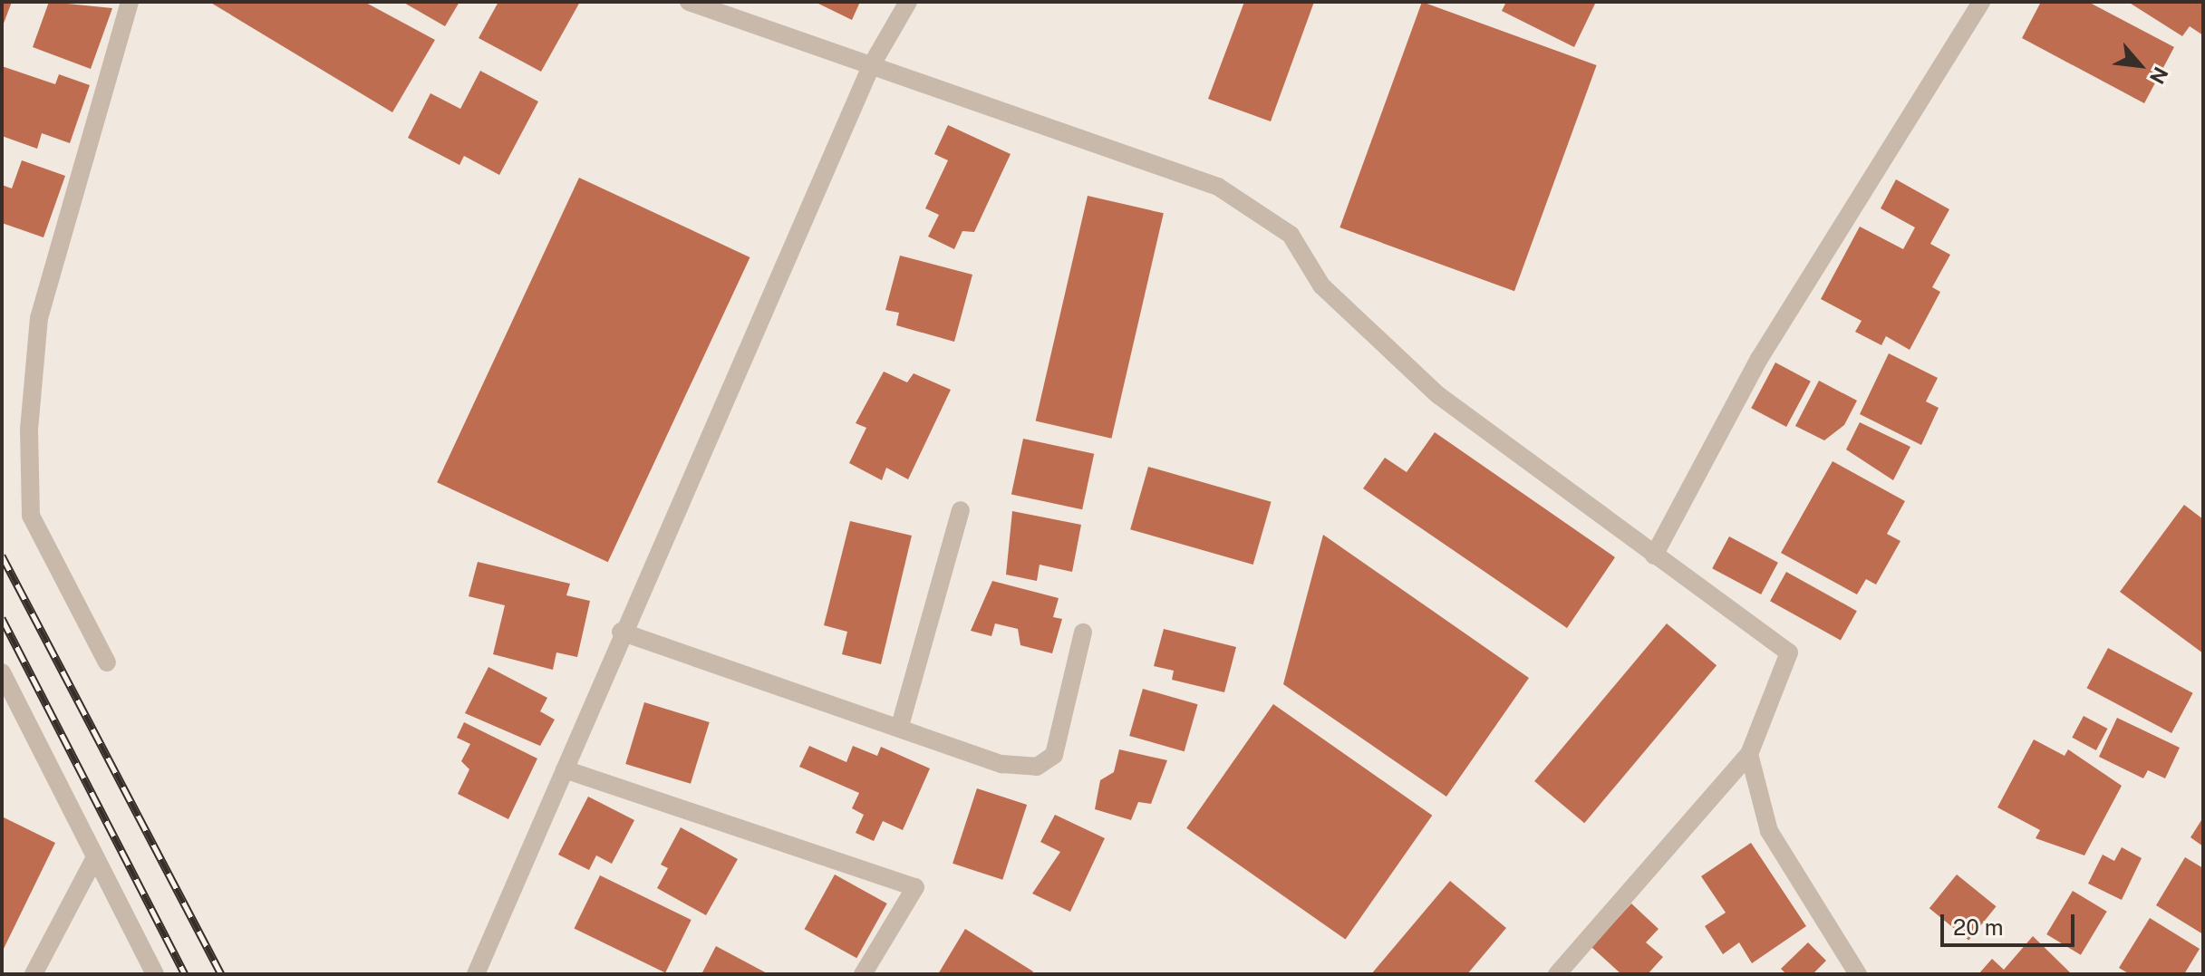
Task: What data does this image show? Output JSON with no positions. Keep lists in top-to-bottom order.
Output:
{
  "scale_bar": "20 m",
  "north": "bottom right"
}
